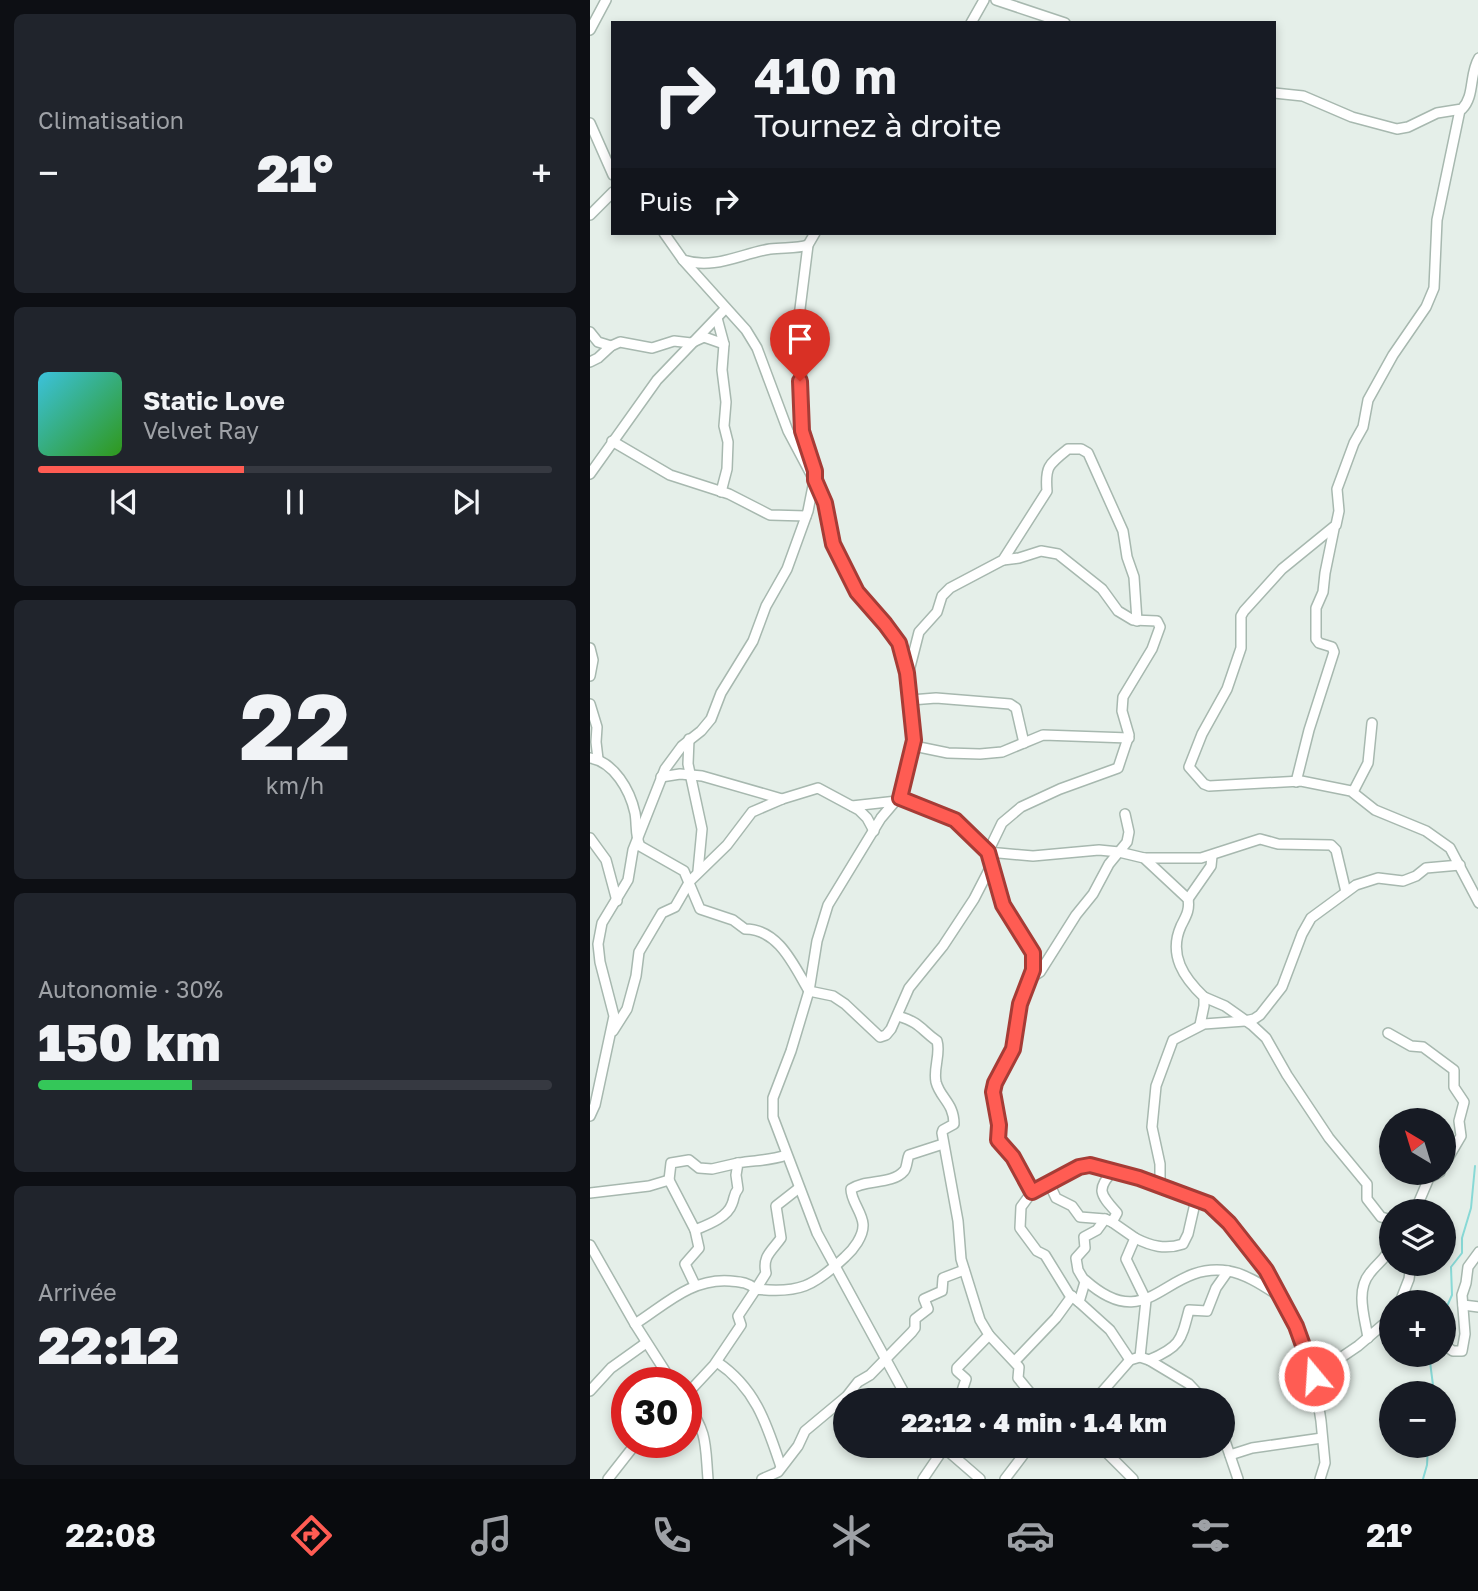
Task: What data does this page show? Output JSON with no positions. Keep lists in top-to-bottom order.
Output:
{
  "north": "top left",
  "page": {
    "tile": [
      "Climatisation",
      ["22", "km/h"],
      ["Autonomie · 30%", "150 km"],
      ["Arrivée", "22:12"]
    ],
    "turn": ["410 m", "Tournez à droite"],
    "heat": ["−", "21°", "+"],
    "then": "Puis",
    "song": ["Static Love", "Velvet Ray"],
    "map_buttons": ["+", "−"],
    "limit": "30",
    "trip": "22:12 · 4 min · 1.4 km",
    "tabs": ["22:08", "21°"]
  }
}
